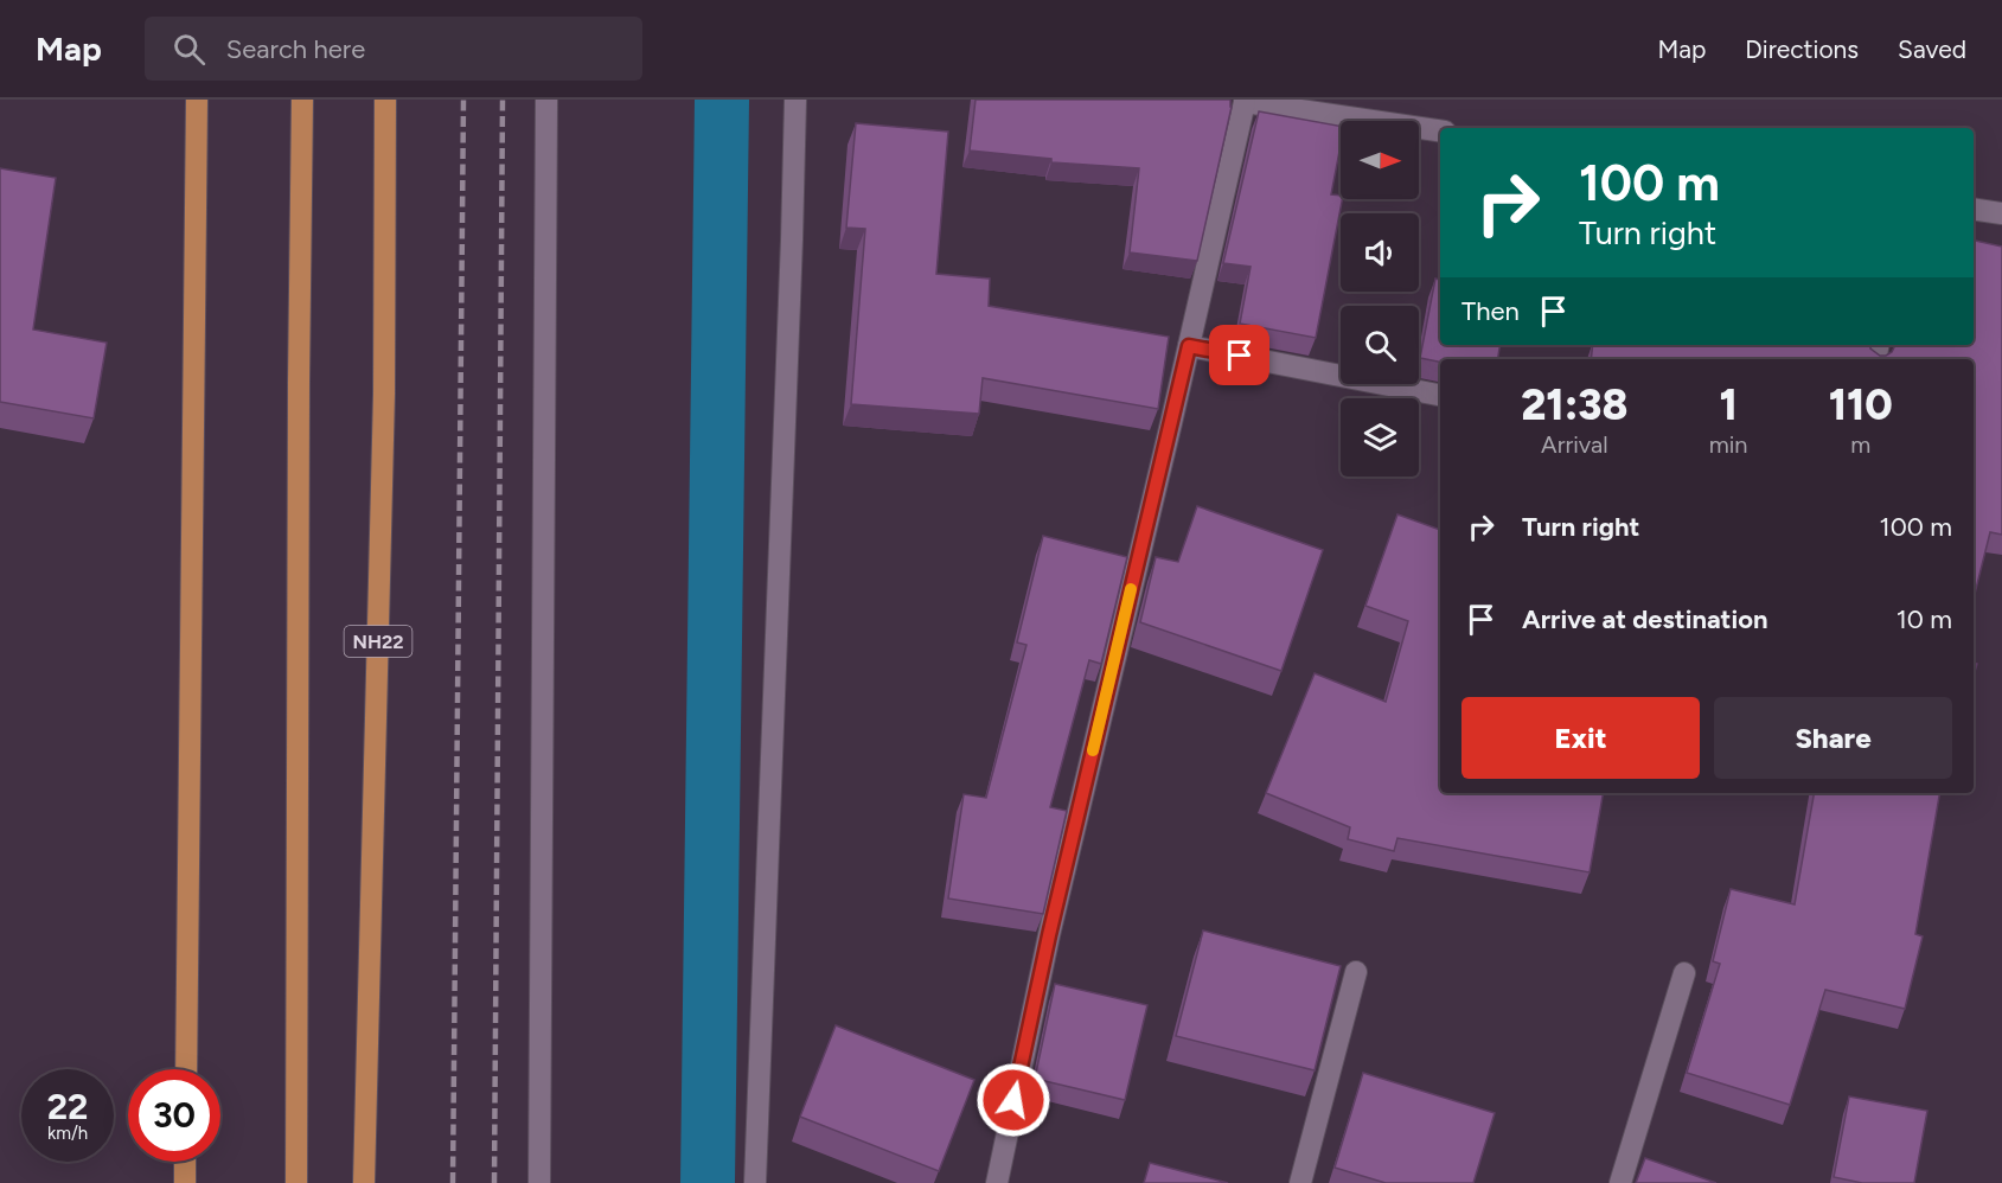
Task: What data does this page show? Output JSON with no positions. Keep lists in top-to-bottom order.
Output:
{
  "streets": {
    "highway": ["NH22"]
  },
  "north": "right",
  "page": {
    "header": "Map",
    "search": "Search here",
    "nav": ["Map", "Directions", "Saved"],
    "turn": ["100 m", "Turn right"],
    "then": "Then",
    "eta": [
      "21:38",
      "Arrival",
      "1",
      "min",
      "110",
      "m"
    ],
    "list": [
      {
        "name": "Turn right",
        "value": "100 m"
      },
      {
        "name": "Arrive at destination",
        "value": "10 m"
      }
    ],
    "buttons": ["Exit", "Share"],
    "speed": "22 km/h",
    "limit": "30"
  }
}
